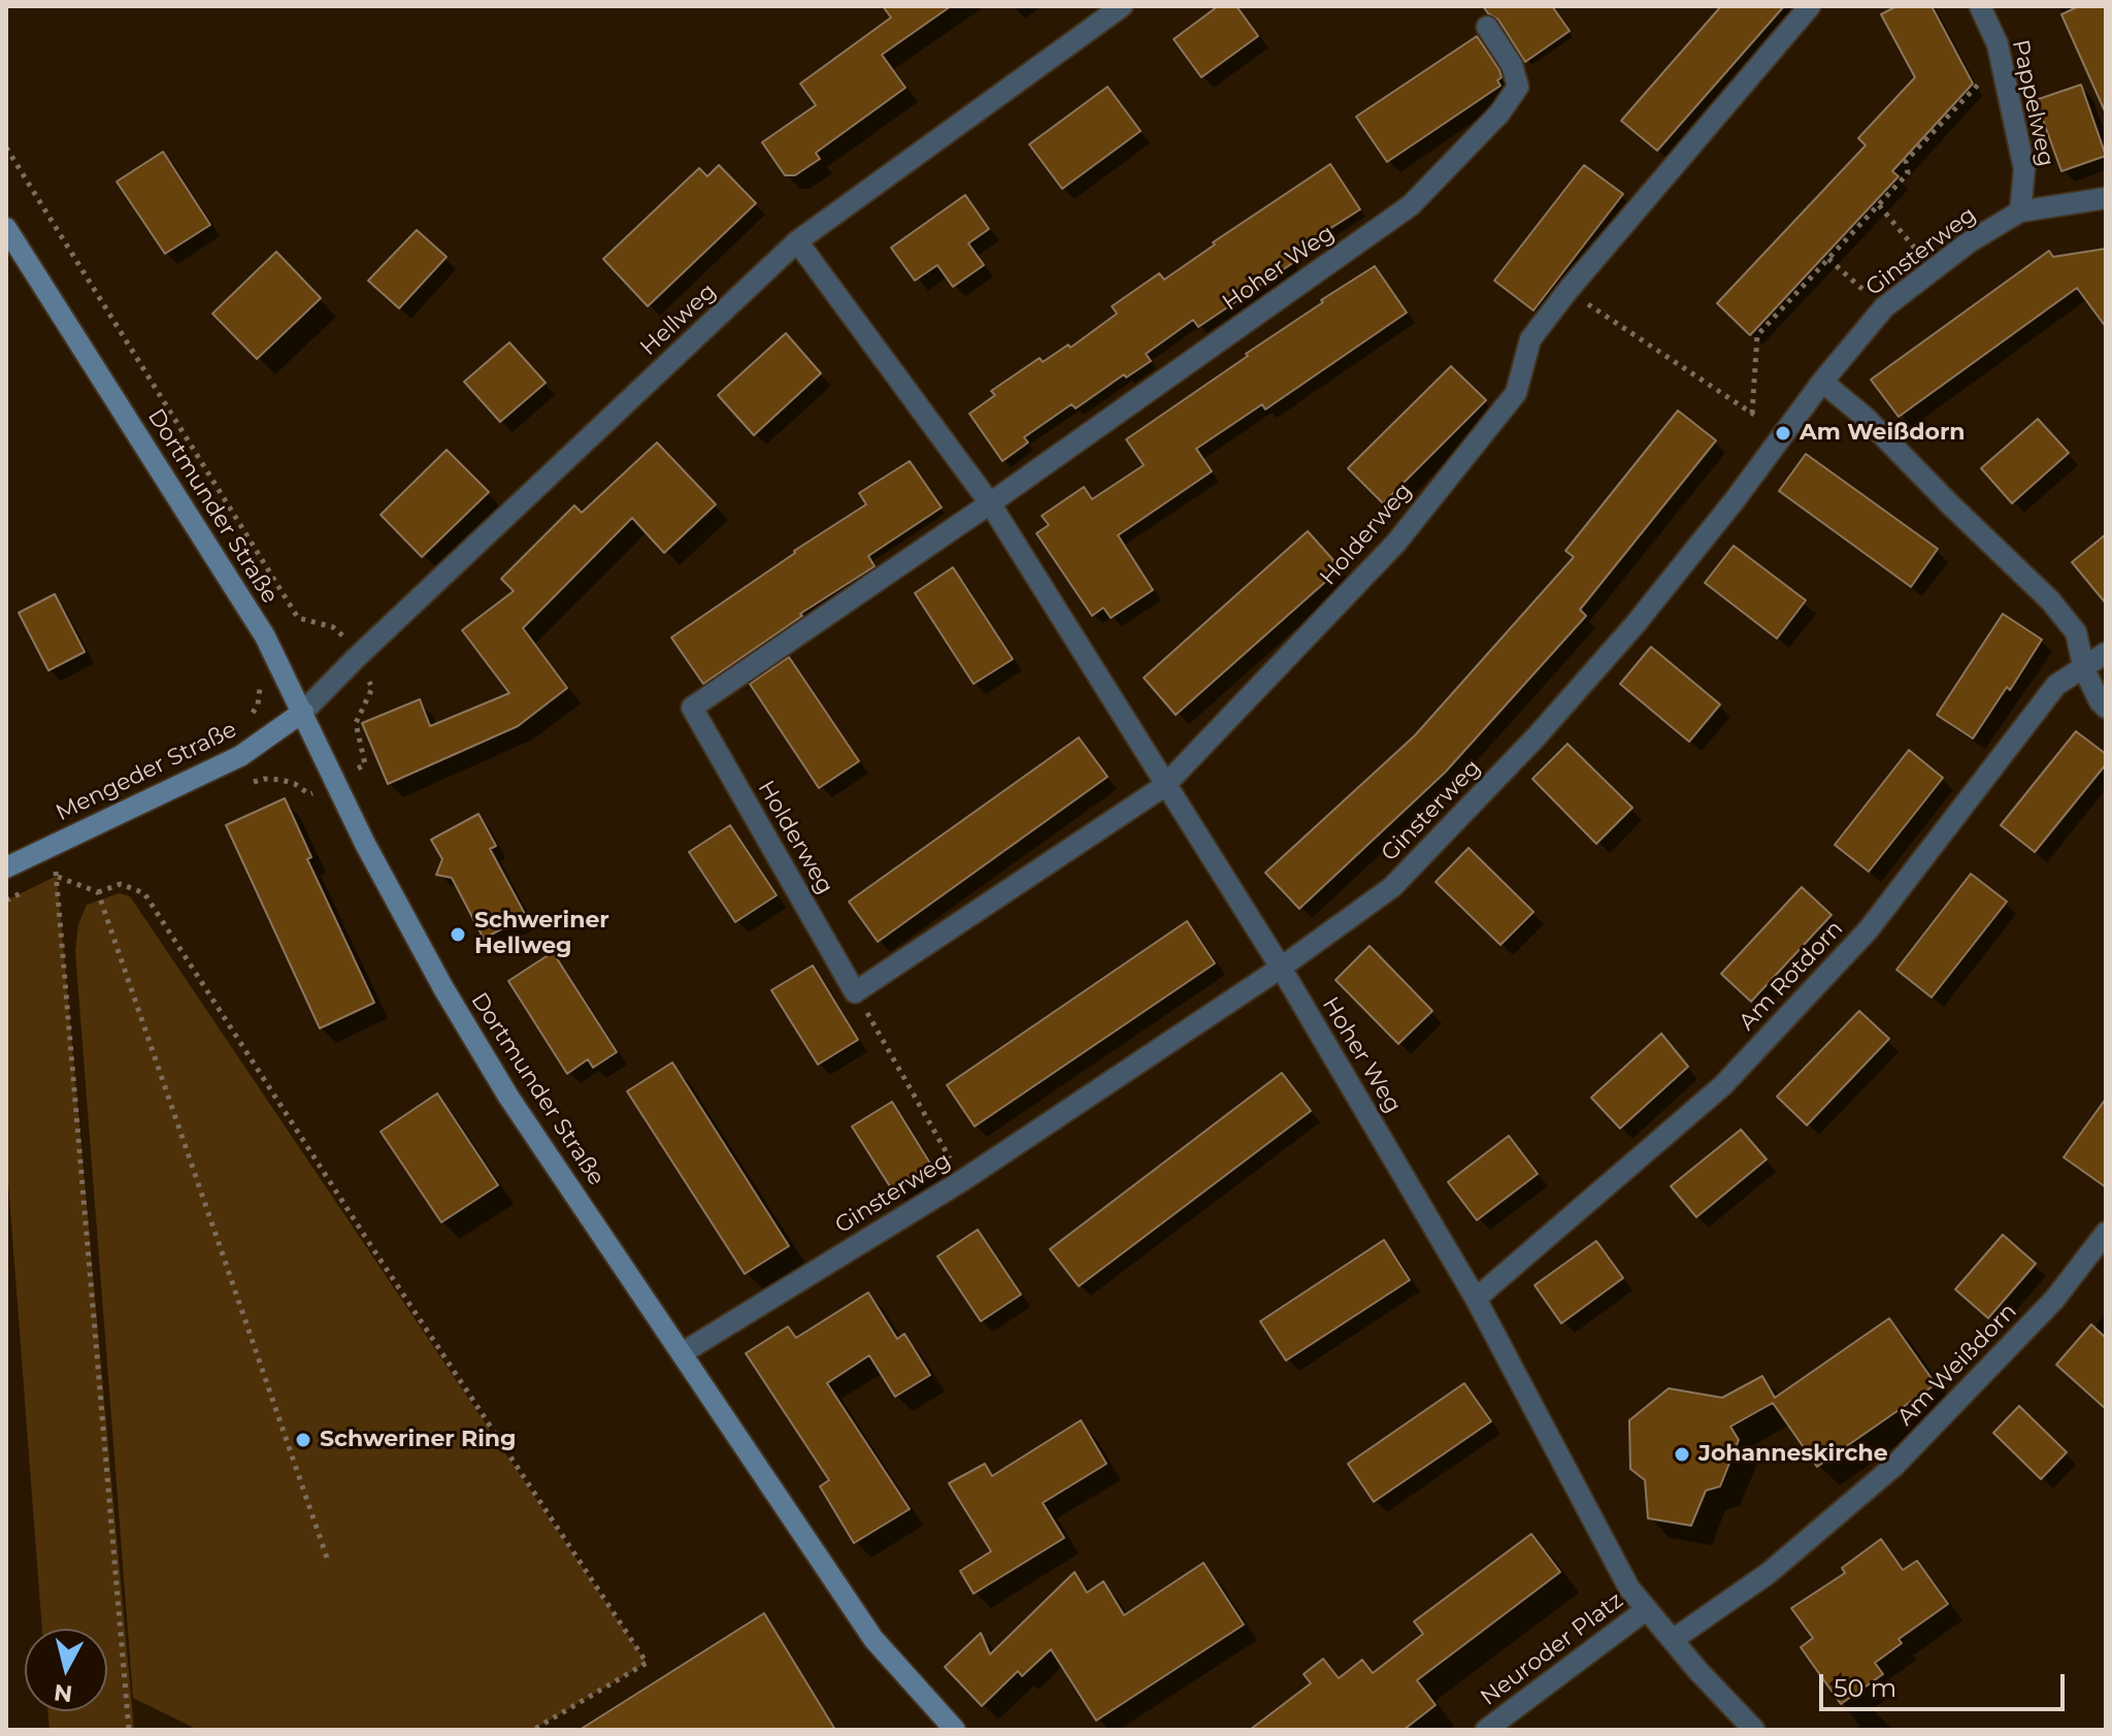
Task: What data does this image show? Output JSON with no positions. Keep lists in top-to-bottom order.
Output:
{
  "streets": {
    "main road": ["Dortmunder Straße", "Mengeder Straße"],
    "street": [
      "Pappelweg",
      "Ginsterweg",
      "Hoher Weg",
      "Hellweg",
      "Holderweg",
      "Am Rotdorn",
      "Am Weißdorn",
      "Neuroder Platz"
    ]
  },
  "crossings": [
    ["Pappelweg", "Ginsterweg"],
    ["Ginsterweg", "Hoher Weg"],
    ["Ginsterweg", "Dortmunder Straße"],
    ["Hoher Weg", "Hellweg"],
    ["Hoher Weg", "Holderweg"],
    ["Hoher Weg", "Am Rotdorn"],
    ["Hoher Weg", "Am Weißdorn"],
    ["Hoher Weg", "Neuroder Platz"],
    ["Hellweg", "Dortmunder Straße"],
    ["Hellweg", "Mengeder Straße"],
    ["Dortmunder Straße", "Mengeder Straße"]
  ],
  "places": [
    "Am Weißdorn",
    "Schweriner Hellweg",
    "Schweriner Ring",
    "Johanneskirche"
  ],
  "scale_bar": "50 m",
  "north": "bottom"
}
